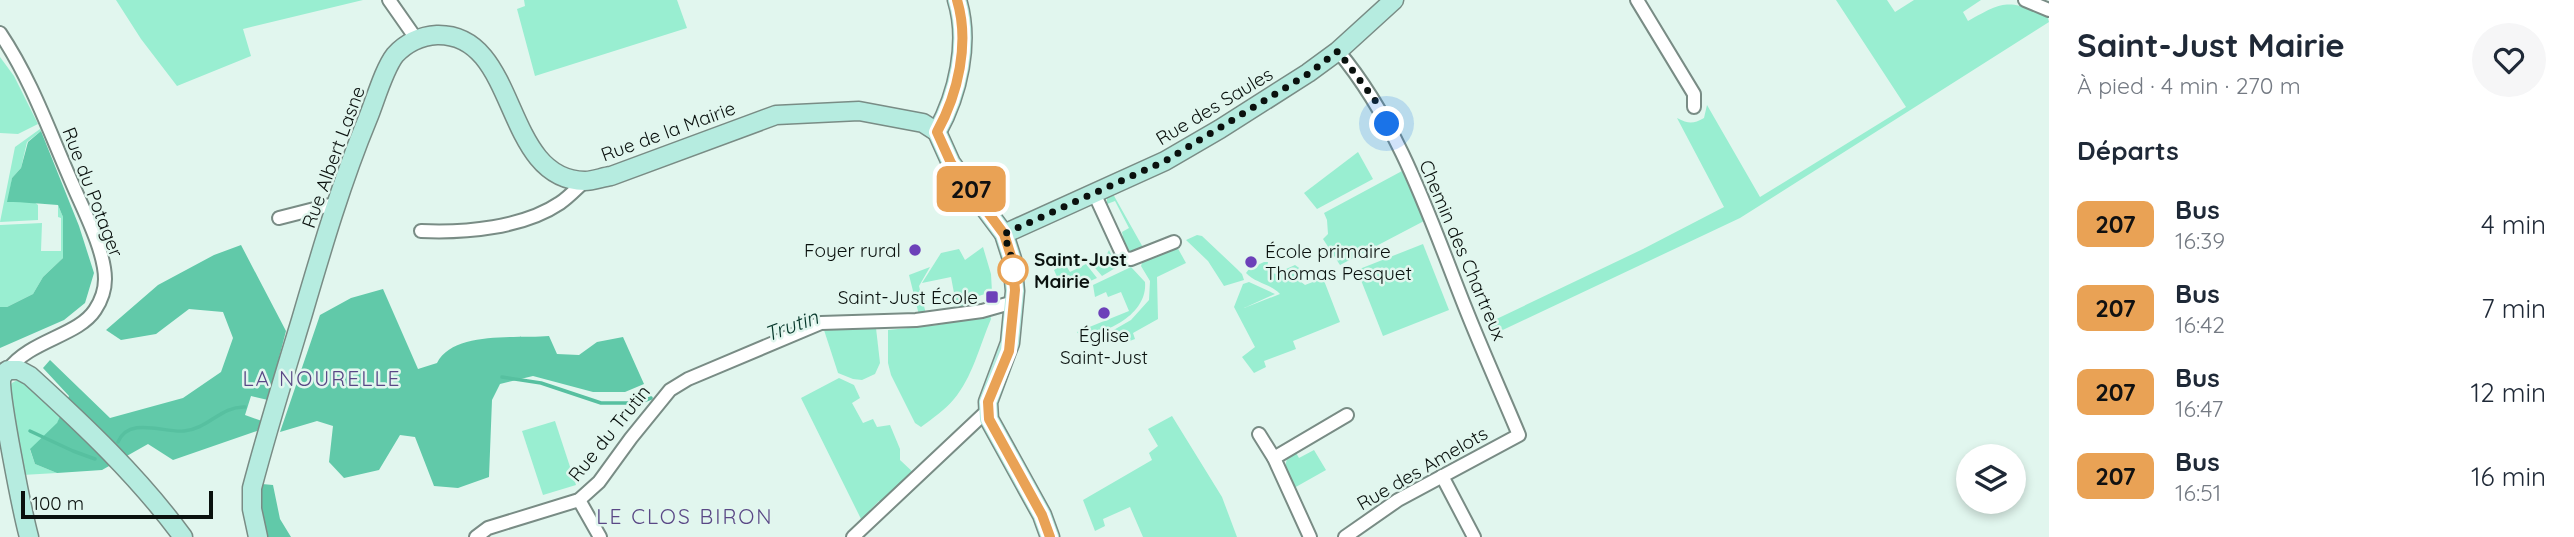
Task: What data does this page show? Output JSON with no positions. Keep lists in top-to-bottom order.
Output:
{
  "streets": {
    "street": [
      "Rue des Saules",
      "Rue de la Mairie",
      "Rue Albert Lasne",
      "Rue du Potager",
      "Chemin des Chartreux",
      "Rue du Trutin",
      "Rue des Amelots"
    ]
  },
  "crossings": [
    ["Rue des Saules", "Chemin des Chartreux"],
    ["Chemin des Chartreux", "Rue des Amelots"]
  ],
  "districts": ["LA NOURELLE", "LE CLOS BIRON"],
  "water": ["Trutin"],
  "places": {
    "other": [
      "Foyer rural",
      "École primaire Thomas Pesquet",
      "Saint-Just Mairie",
      "Église Saint-Just"
    ],
    "transit": ["Saint-Just École"]
  },
  "lines": ["bus line 207"],
  "scale_bar": "100 m",
  "page": {
    "on_map": "207",
    "heading": [
      ["Saint-Just Mairie", "À pied · 4 min · 270 m"],
      "Départs"
    ],
    "list": [
      {
        "mark": "207",
        "name": "Bus",
        "note": "16:39",
        "value": "4 min"
      },
      {
        "mark": "207",
        "name": "Bus",
        "note": "16:42",
        "value": "7 min"
      },
      {
        "mark": "207",
        "name": "Bus",
        "note": "16:47",
        "value": "12 min"
      },
      {
        "mark": "207",
        "name": "Bus",
        "note": "16:51",
        "value": "16 min"
      }
    ],
    "scale": "100 m"
  }
}
